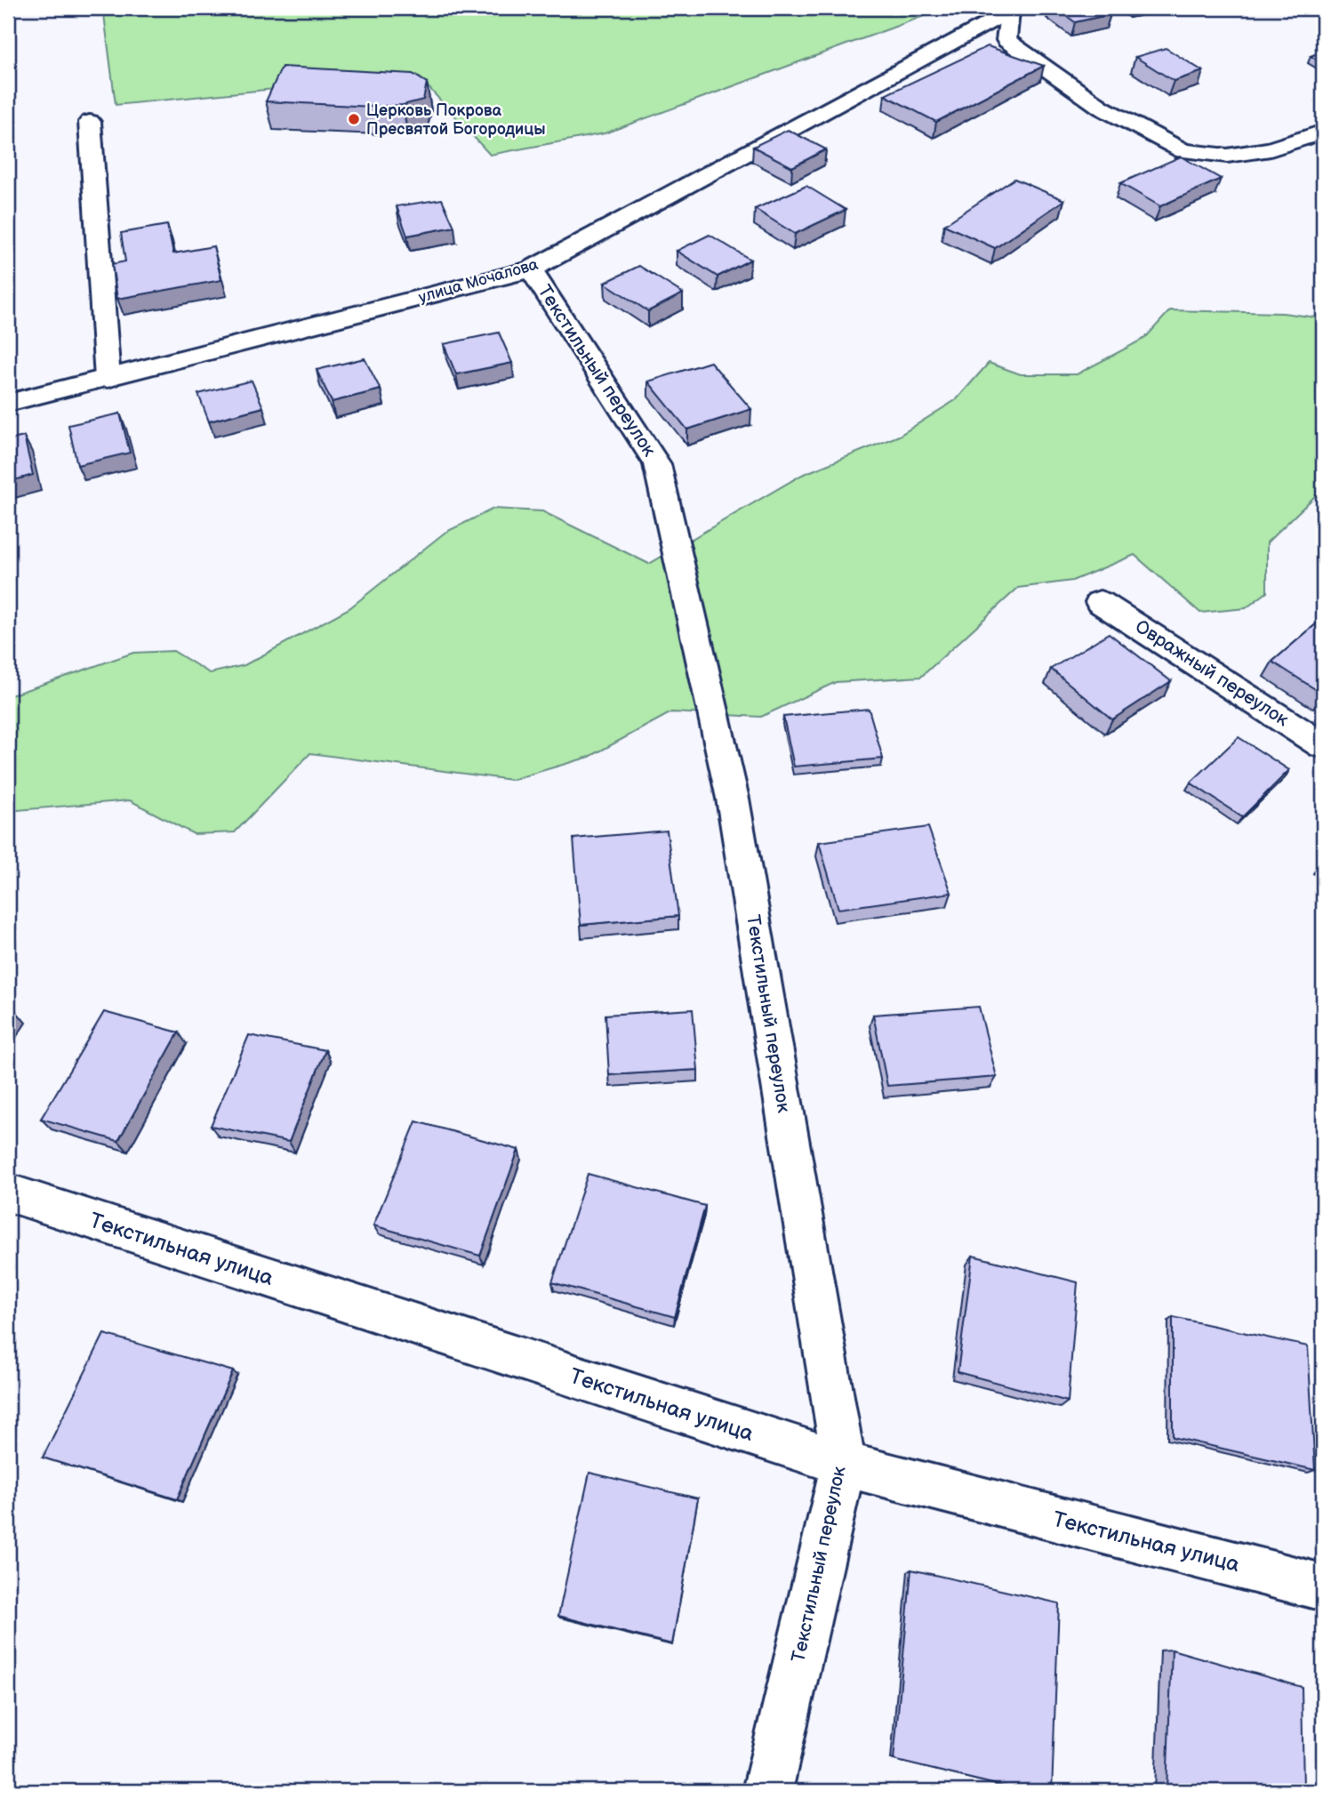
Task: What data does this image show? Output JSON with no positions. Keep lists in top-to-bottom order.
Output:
{
  "streets": {
    "street": [
      "улица Мочалова",
      "Текстильный переулок",
      "Овражный переулок",
      "Текстильная улица"
    ]
  },
  "crossings": [
    ["улица Мочалова", "Текстильный переулок"],
    ["Текстильный переулок", "Текстильная улица"]
  ],
  "places": ["Церковь Покрова Пресвятой Богородицы"]
}
